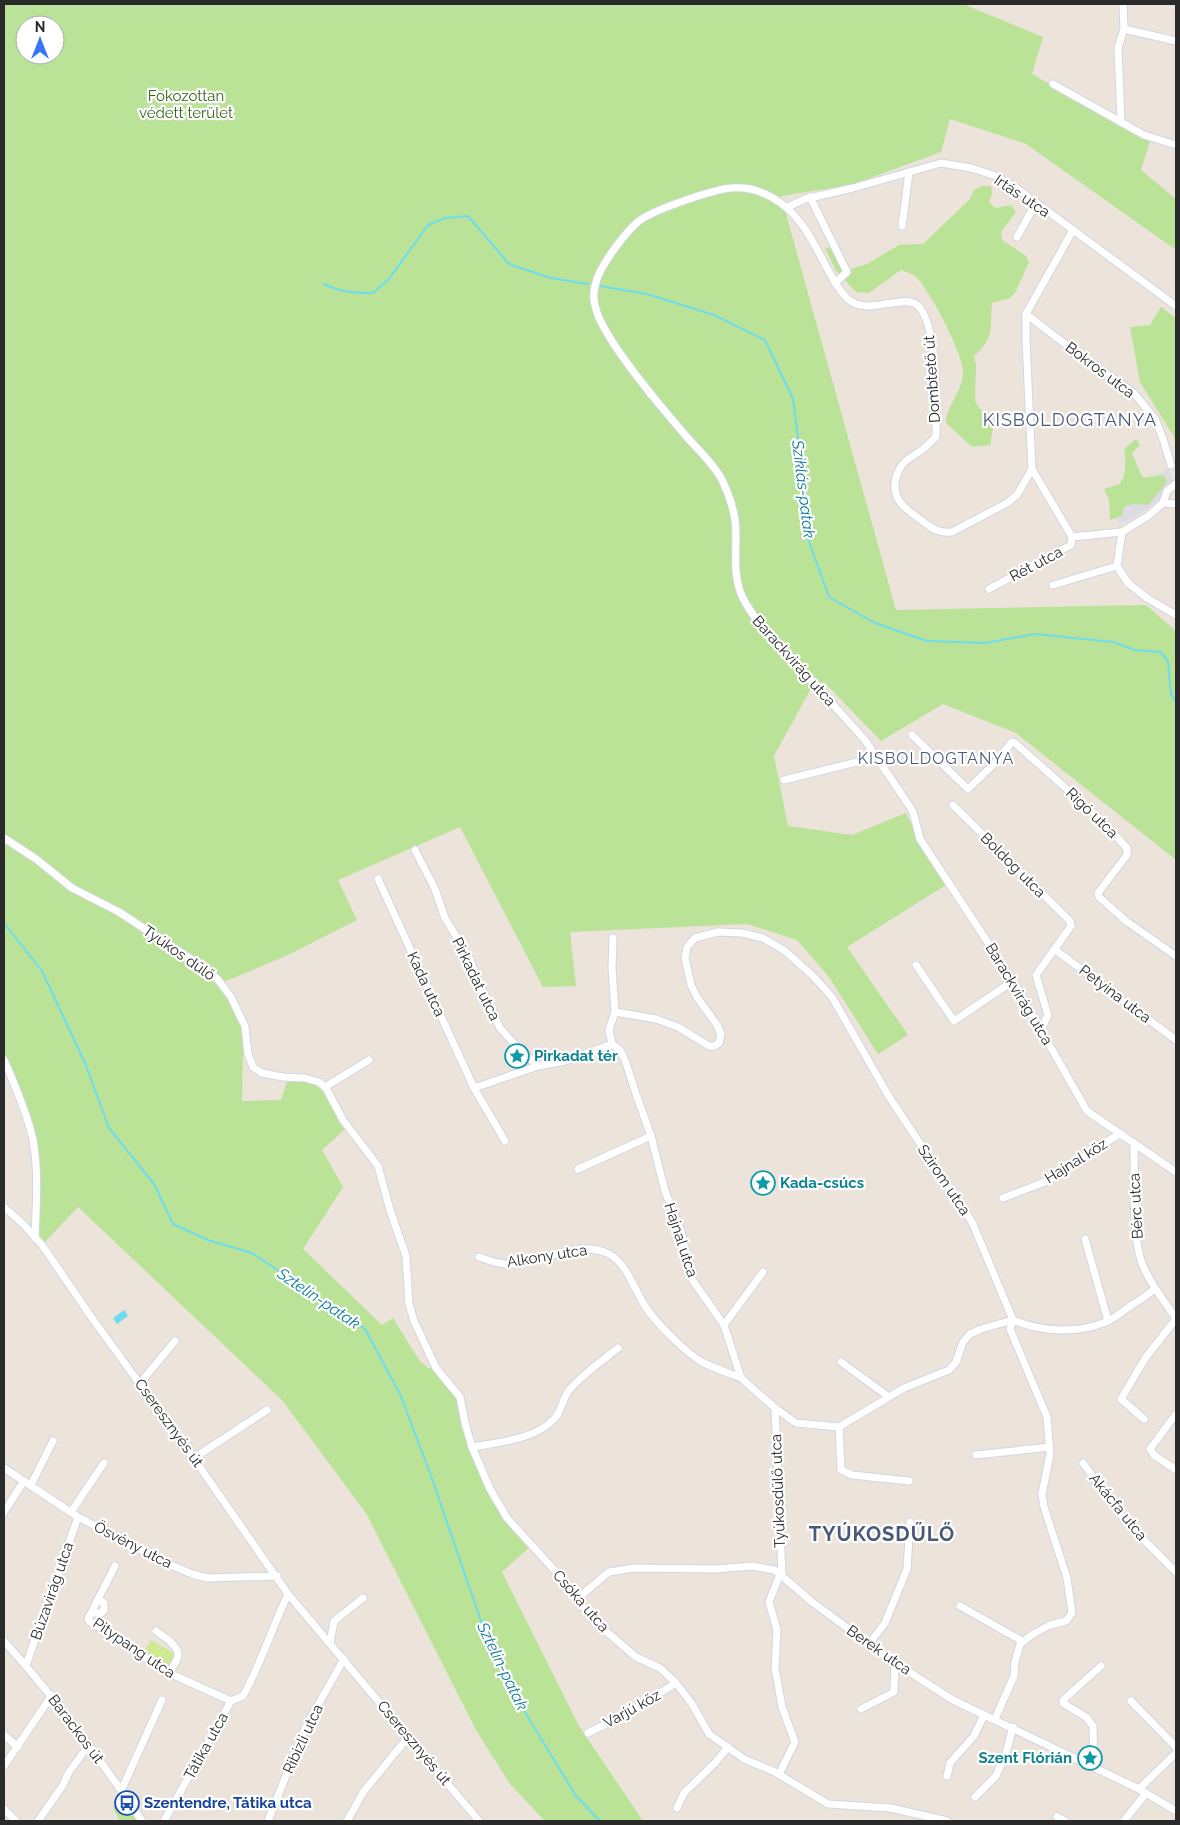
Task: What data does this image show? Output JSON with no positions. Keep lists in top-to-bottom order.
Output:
{
  "streets": {
    "street": [
      "Irtás utca",
      "Bokros utca",
      "Dombtető út",
      "Rét utca",
      "Barackvirág utca",
      "Rigó utca",
      "Boldog utca",
      "Tyúkos dűlő",
      "Pirkadat utca",
      "Kada utca",
      "Petyina utca",
      "Hajnal köz",
      "Szirom utca",
      "Bérc utca",
      "Hajnal utca",
      "Alkony utca",
      "Cseresznyés út",
      "Tyúkosdűlő utca",
      "Akácfa utca",
      "Ösvény utca",
      "Búzavirág utca",
      "Csóka utca",
      "Pitypang utca",
      "Berek utca",
      "Varjú köz",
      "Barackos út",
      "Ribizli utca",
      "Tátika utca"
    ]
  },
  "crossings": [
    ["Irtás utca", "Dombtető út"],
    ["Irtás utca", "Barackvirág utca"],
    ["Dombtető út", "Barackvirág utca"],
    ["Barackvirág utca", "Hajnal köz"],
    ["Barackvirág utca", "Bérc utca"],
    ["Boldog utca", "Petyina utca"],
    ["Tyúkos dűlő", "Csóka utca"],
    ["Hajnal utca", "Alkony utca"],
    ["Cseresznyés út", "Ösvény utca"],
    ["Cseresznyés út", "Ribizli utca"],
    ["Cseresznyés út", "Tátika utca"],
    ["Tyúkosdűlő utca", "Csóka utca"],
    ["Tyúkosdűlő utca", "Berek utca"],
    ["Ösvény utca", "Búzavirág utca"],
    ["Búzavirág utca", "Barackos út"],
    ["Csóka utca", "Berek utca"],
    ["Csóka utca", "Varjú köz"],
    ["Pitypang utca", "Tátika utca"]
  ],
  "districts": ["KISBOLDOGTANYA", "KISBOLDOGTANYA", "TYÚKOSDŰLŐ"],
  "water": ["Sziklás-patak", "Sztelin-patak"],
  "parks": ["Fokozottan védett terület"],
  "places": {
    "place": ["Pirkadat tér", "Kada-csúcs", "Szent Flórián"],
    "bus stop": ["Szentendre, Tátika utca"]
  },
  "north": "top"
}
